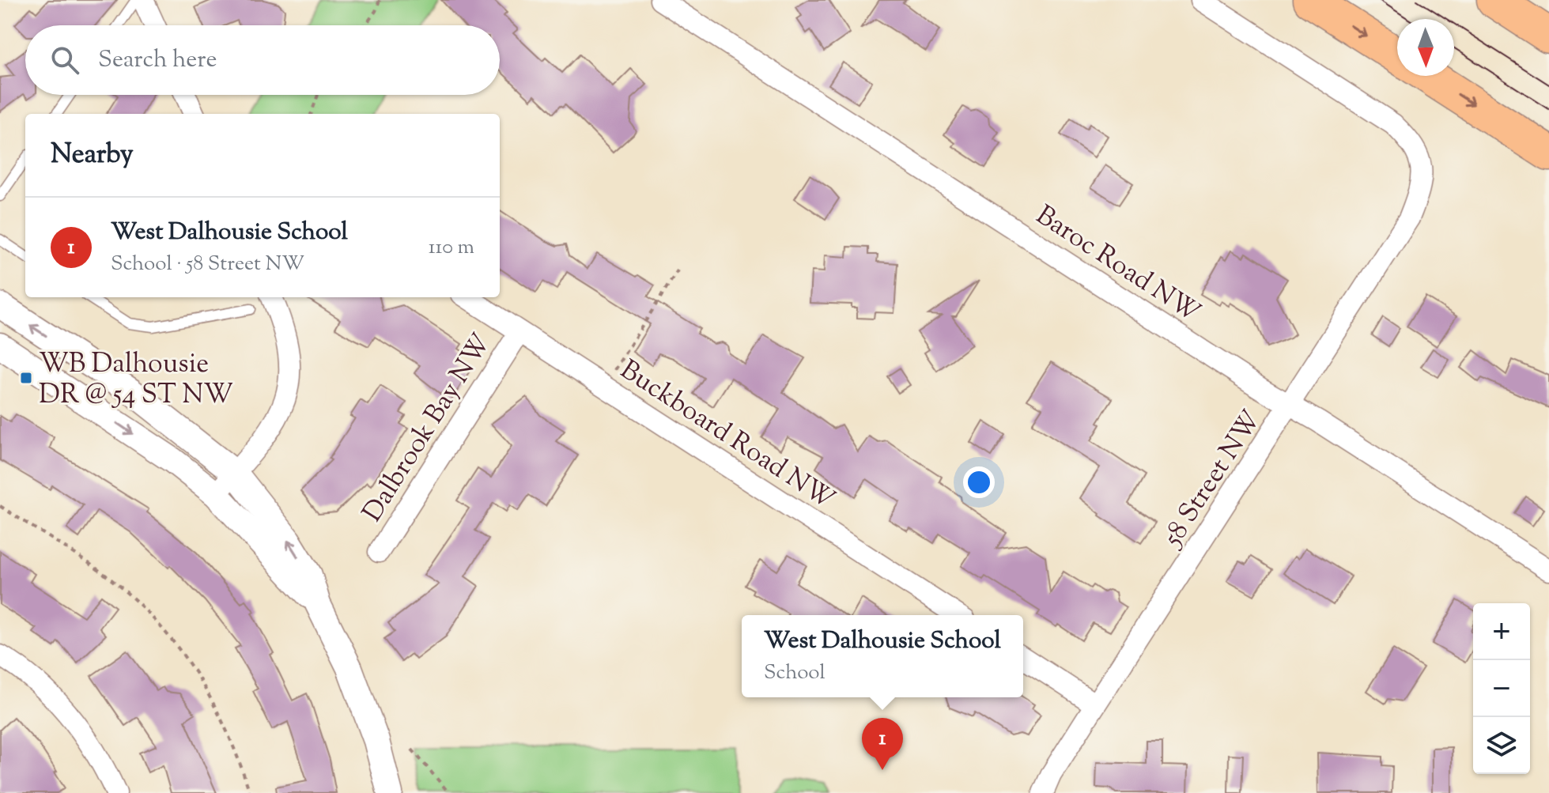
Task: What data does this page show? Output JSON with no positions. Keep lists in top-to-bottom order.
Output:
{
  "streets": {
    "street": [
      "Baroc Road NW",
      "Dalbrook Bay NW",
      "Buckboard Road NW",
      "58 Street NW"
    ]
  },
  "crossings": [
    ["Baroc Road NW", "58 Street NW"],
    ["Dalbrook Bay NW", "Buckboard Road NW"]
  ],
  "places": {
    "transit": ["WB Dalhousie DR @ 54 ST NW"]
  },
  "north": "bottom",
  "page": {
    "search": "Search here",
    "heading": "Nearby",
    "list": [
      {
        "mark": "1",
        "name": "West Dalhousie School",
        "note": "School · 58 Street NW",
        "value": "110 m"
      }
    ],
    "map_buttons": ["+", "−"],
    "popup": ["West Dalhousie School", "School"],
    "pins": "1"
  }
}
